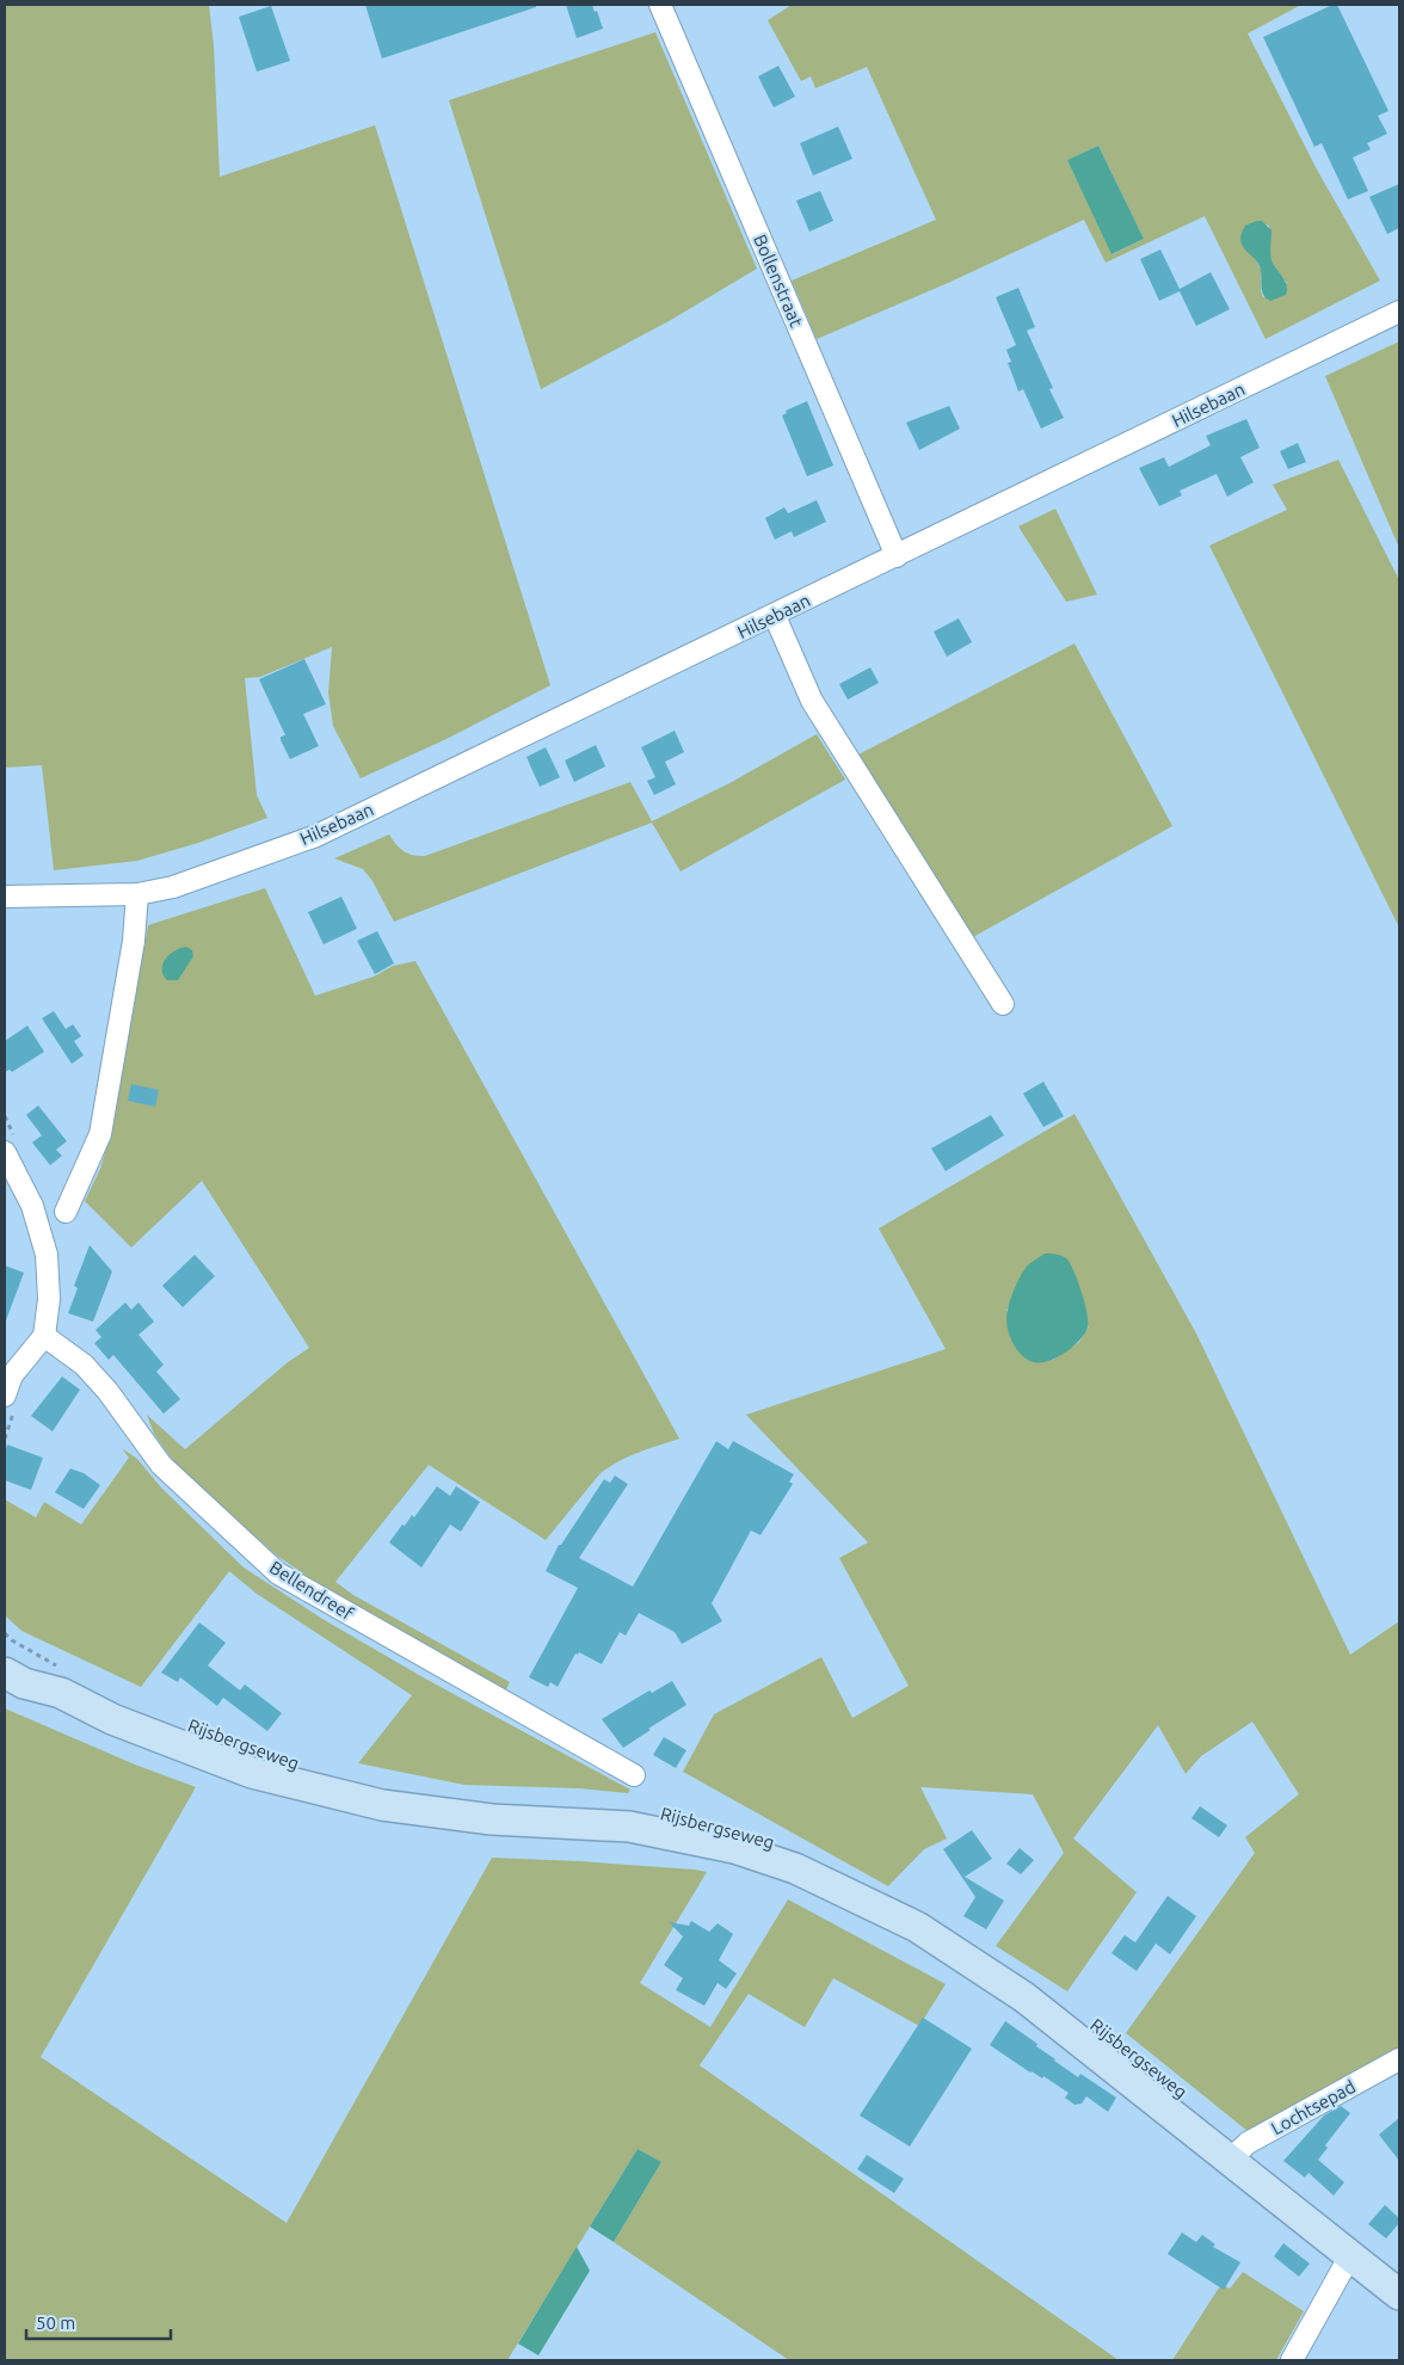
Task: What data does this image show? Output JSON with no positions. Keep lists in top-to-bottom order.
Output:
{
  "streets": {
    "main road": ["Rijsbergseweg"],
    "street": [
      "Bollenstraat",
      "Hilsebaan",
      "Bellendreef",
      "Lochtsepad"
    ]
  },
  "crossings": [
    ["Bollenstraat", "Hilsebaan"],
    ["Rijsbergseweg", "Lochtsepad"]
  ],
  "scale_bar": "50 m"
}
